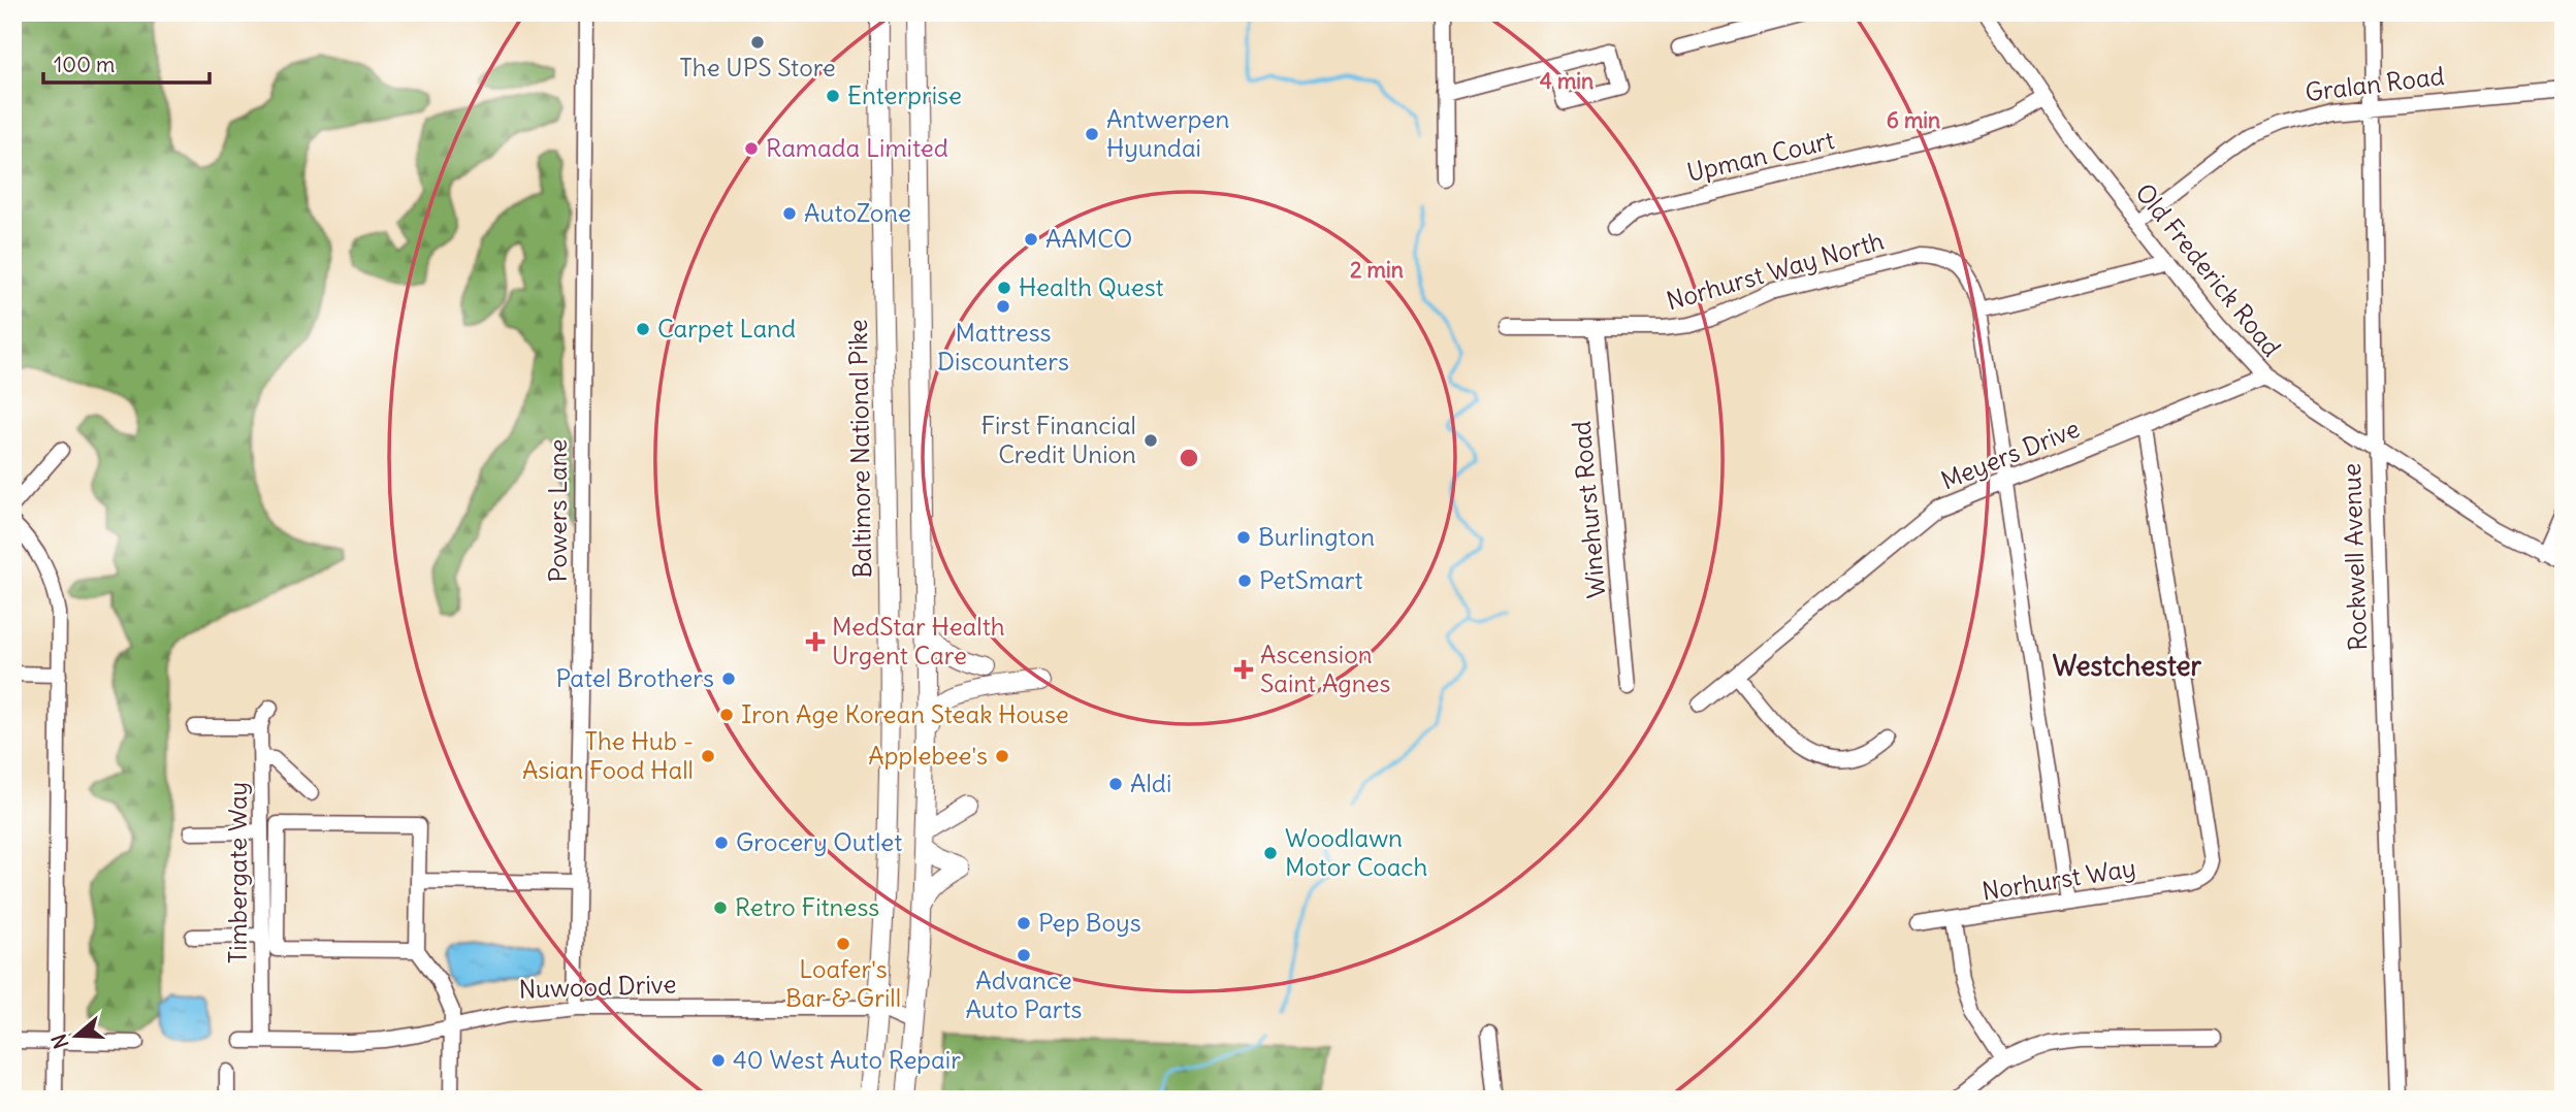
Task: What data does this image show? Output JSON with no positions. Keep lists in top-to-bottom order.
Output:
{
  "streets": {
    "main road": ["Baltimore National Pike"],
    "street": [
      "Gralan Road",
      "Upman Court",
      "Old Frederick Road",
      "Norhurst Way North",
      "Meyers Drive",
      "Winehurst Road",
      "Powers Lane",
      "Rockwell Avenue",
      "Timbergate Way",
      "Norhurst Way",
      "Nuwood Drive"
    ]
  },
  "crossings": [
    ["Gralan Road", "Old Frederick Road"],
    ["Gralan Road", "Rockwell Avenue"],
    ["Upman Court", "Old Frederick Road"],
    ["Old Frederick Road", "Meyers Drive"],
    ["Old Frederick Road", "Rockwell Avenue"],
    ["Norhurst Way North", "Meyers Drive"],
    ["Norhurst Way North", "Winehurst Road"],
    ["Baltimore National Pike", "Nuwood Drive"],
    ["Meyers Drive", "Norhurst Way"],
    ["Powers Lane", "Nuwood Drive"],
    ["Timbergate Way", "Nuwood Drive"]
  ],
  "districts": ["Westchester"],
  "places": {
    "other": [
      "The UPS Store",
      "Enterprise",
      "Antwerpen Hyundai",
      "Ramada Limited",
      "AutoZone",
      "AAMCO",
      "Health Quest",
      "Mattress Discounters",
      "Carpet Land",
      "First Financial Credit Union",
      "Burlington",
      "PetSmart",
      "Patel Brothers",
      "Iron Age Korean Steak House",
      "The Hub - Asian Food Hall",
      "Applebee's",
      "Aldi",
      "Grocery Outlet",
      "Woodlawn Motor Coach",
      "Retro Fitness",
      "Pep Boys",
      "Loafer's Bar & Grill",
      "Advance Auto Parts",
      "40 West Auto Repair"
    ],
    "health": ["MedStar Health Urgent Care", "Ascension Saint Agnes"]
  },
  "scale_bar": "100 m",
  "north": "left",
  "rings": ["4 min", "6 min", "2 min"]
}
